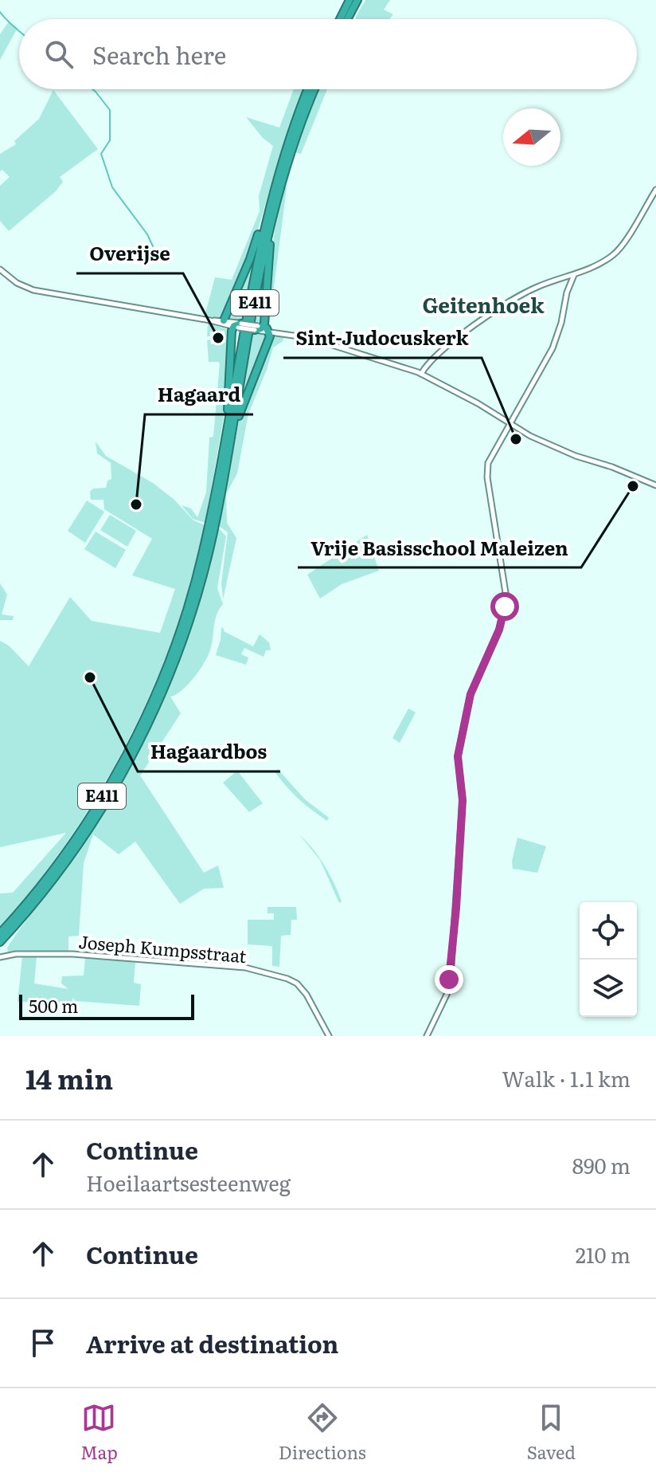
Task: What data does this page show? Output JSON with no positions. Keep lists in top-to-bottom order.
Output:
{
  "streets": {
    "highway": ["E411"],
    "street": ["Joseph Kumpsstraat"]
  },
  "districts": ["Geitenhoek"],
  "places": [
    "Overijse",
    "Sint-Judocuskerk",
    "Vrije Basisschool Maleizen",
    "Hagaard",
    "Hagaardbos"
  ],
  "scale_bar": "500 m",
  "north": "left",
  "page": {
    "search": "Search here",
    "scale": "500 m",
    "heading": ["14 min", "Walk · 1.1 km"],
    "list": [
      ["Continue", "Hoeilaartsesteenweg", "890 m"],
      ["Continue", "210 m"],
      "Arrive at destination"
    ],
    "nav": ["Map", "Directions", "Saved"]
  }
}
